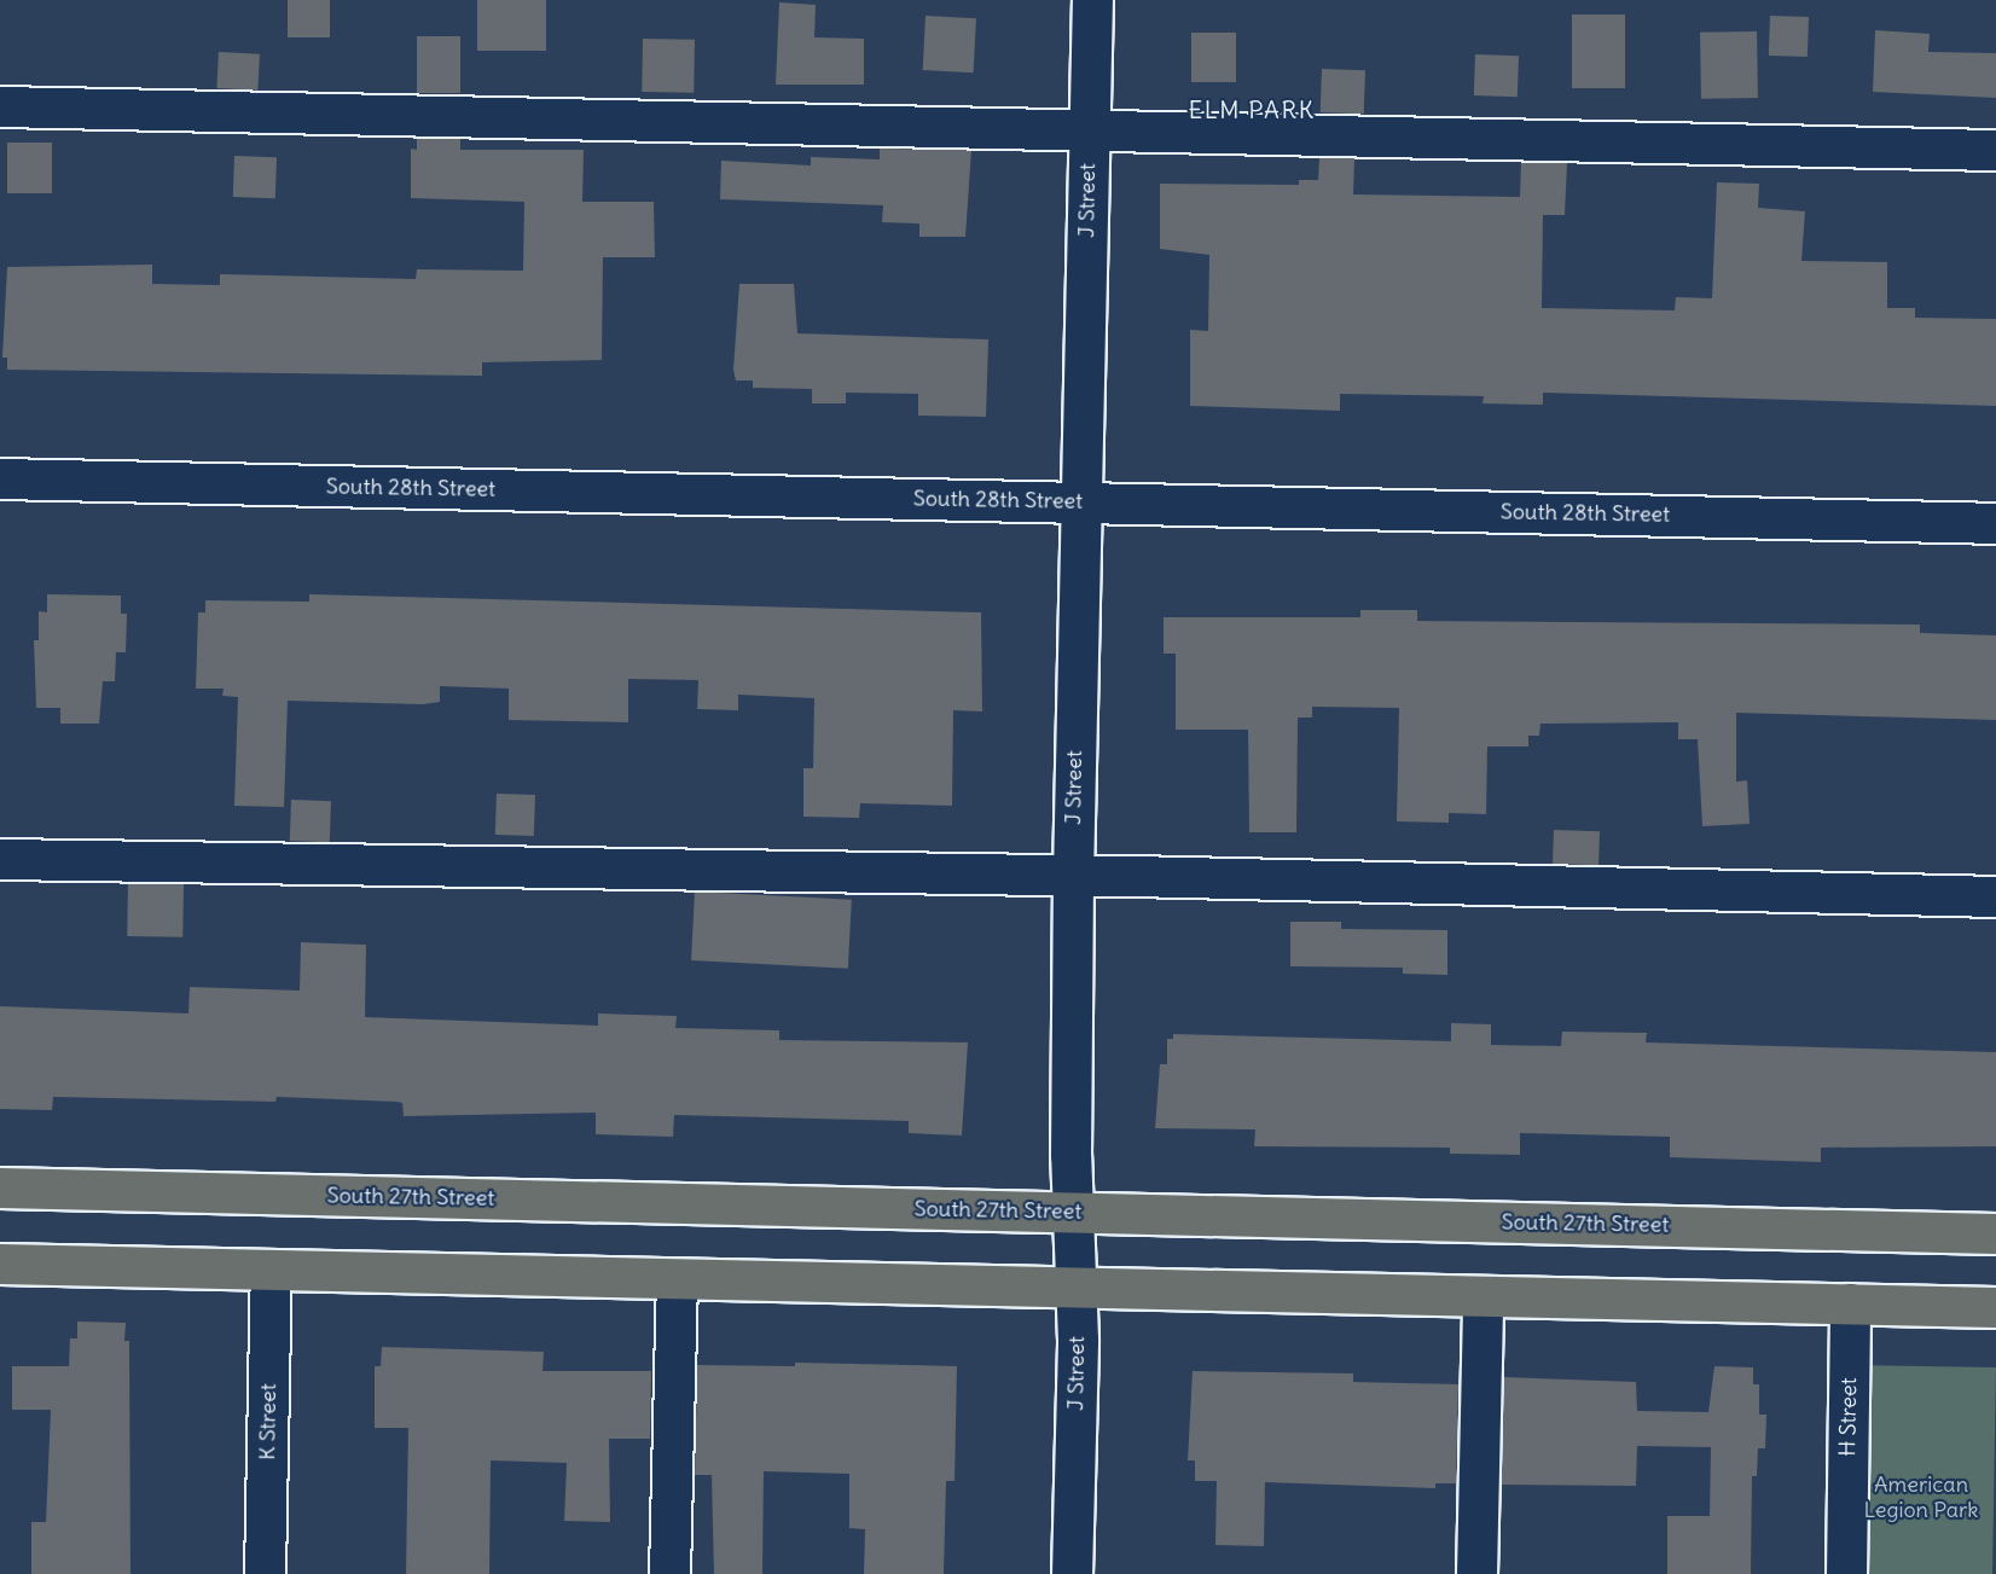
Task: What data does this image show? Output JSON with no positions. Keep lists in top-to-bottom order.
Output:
{
  "streets": {
    "main road": ["South 27th Street"],
    "street": [
      "J Street",
      "South 28th Street",
      "H Street",
      "K Street"
    ]
  },
  "crossings": [
    ["J Street", "South 28th Street"],
    ["J Street", "South 27th Street"]
  ],
  "districts": ["ELM PARK"],
  "parks": ["American Legion Park"]
}
